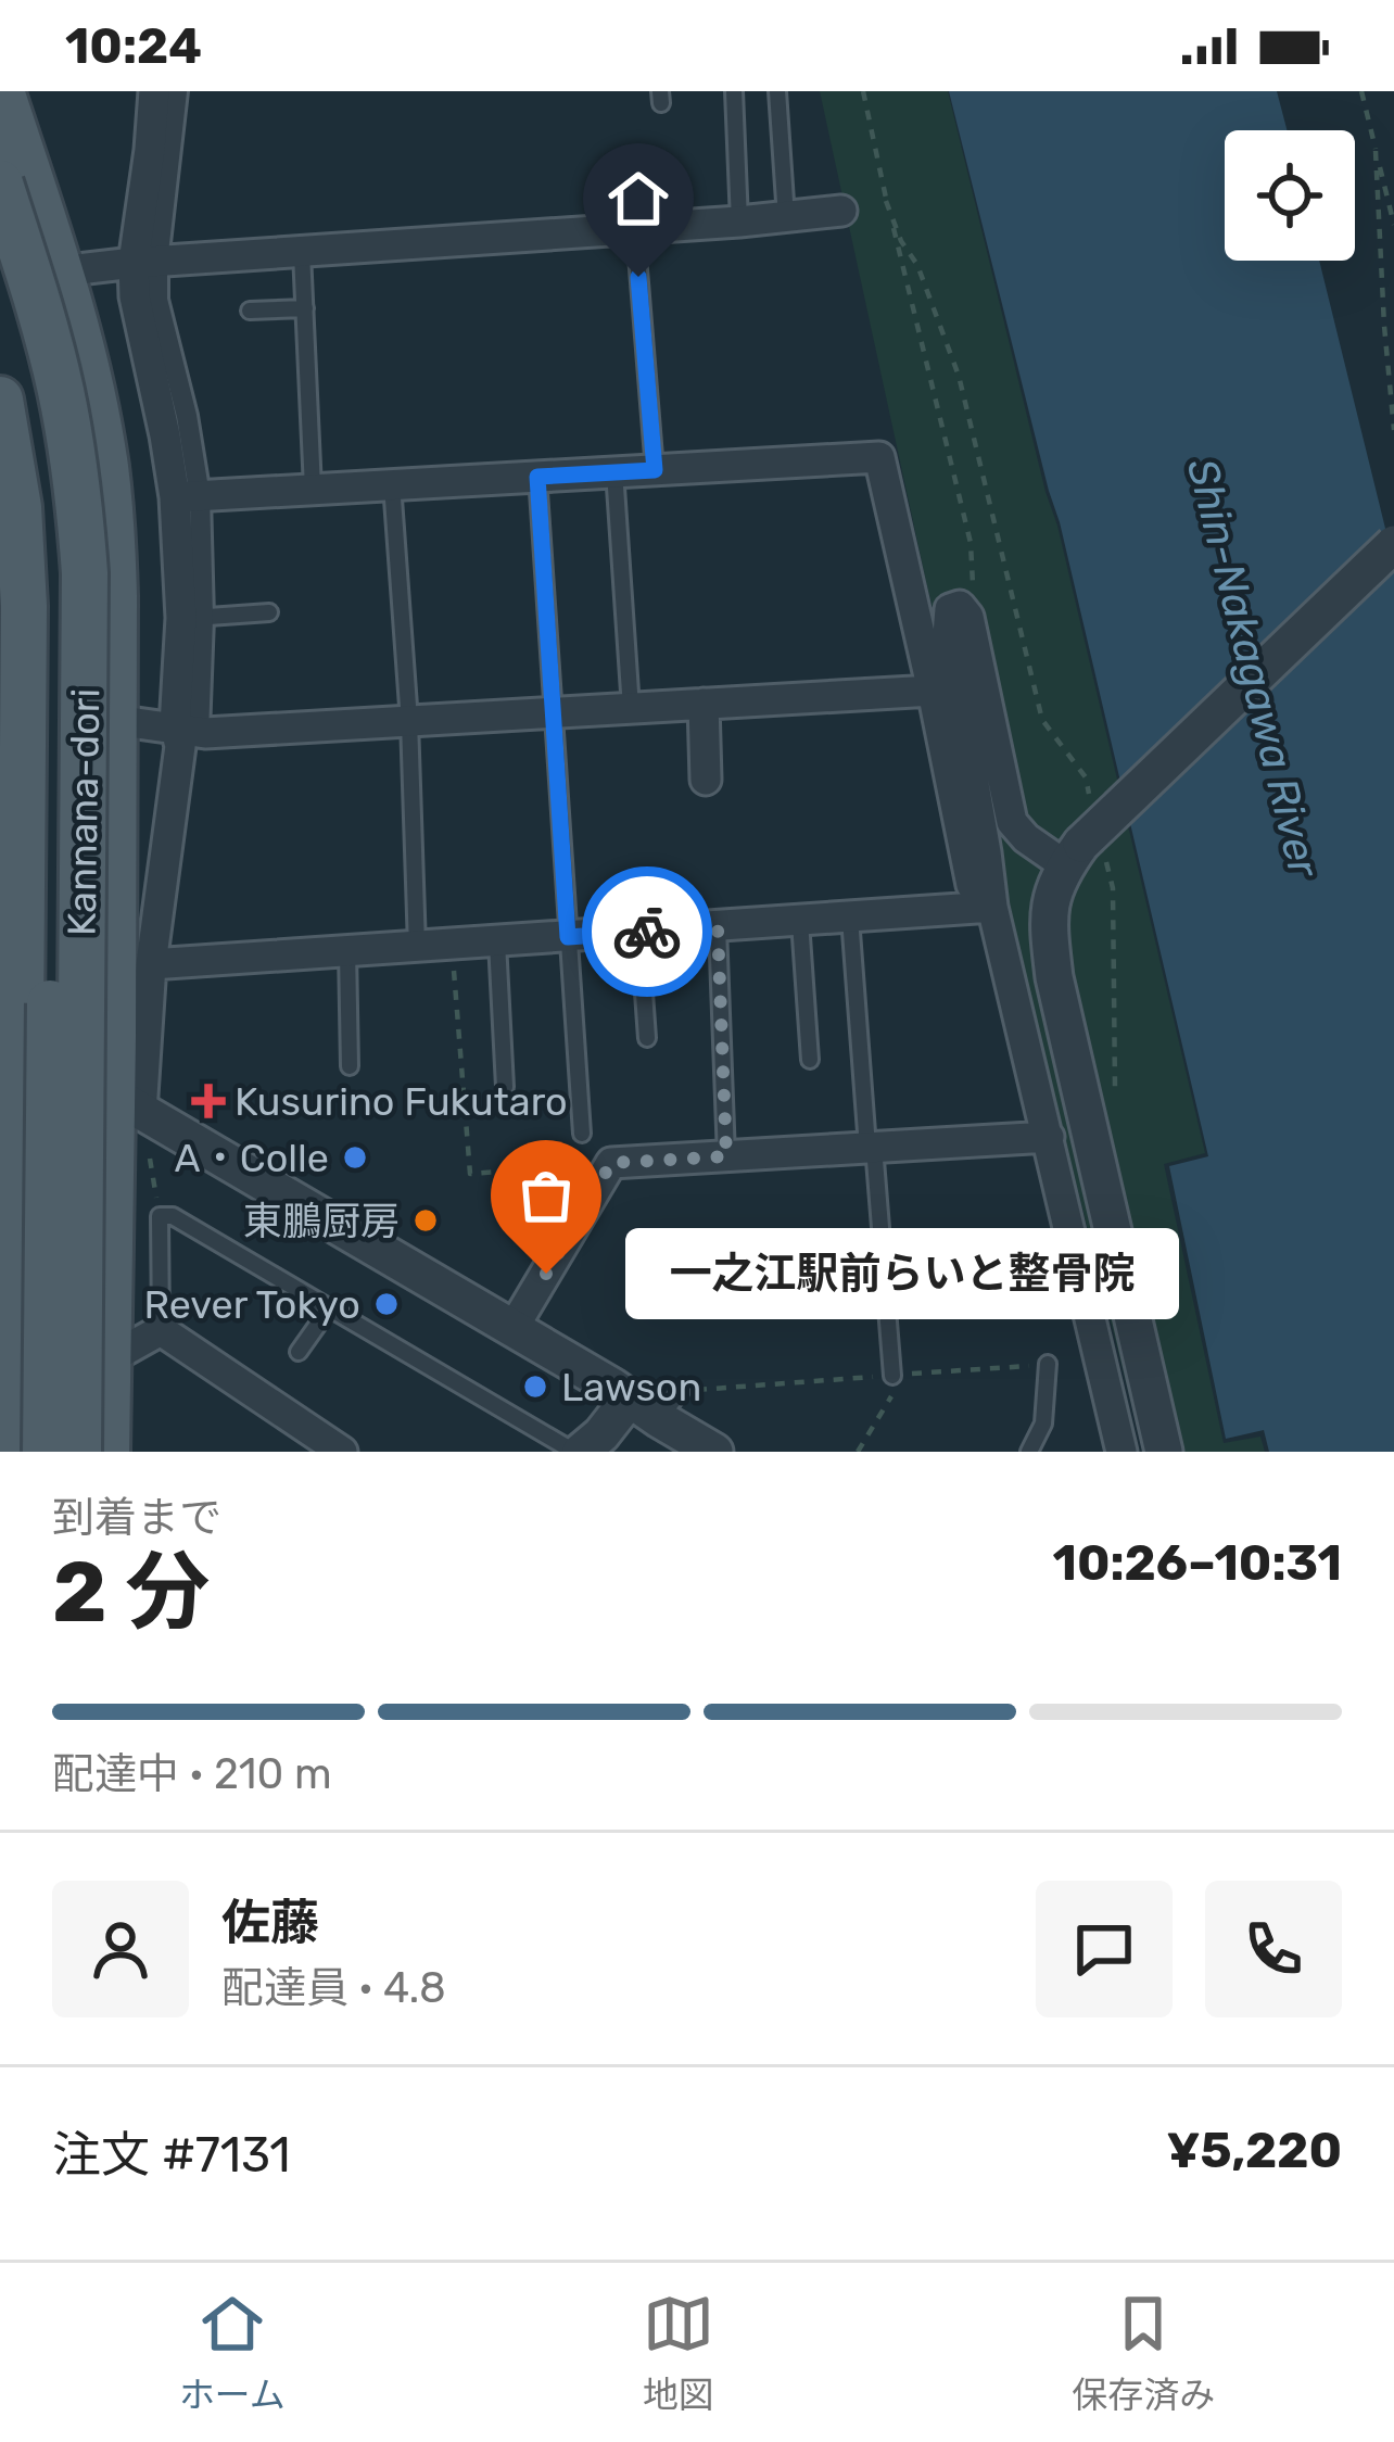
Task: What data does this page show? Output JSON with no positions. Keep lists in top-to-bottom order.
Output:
{
  "streets": {
    "main road": ["Kannana-dori"]
  },
  "water": ["Shin-Nakagawa River"],
  "places": {
    "health": ["Kusurino Fukutaro"],
    "other": [
      "A・Colle",
      "東鵬厨房",
      "一之江駅前らいと整骨院",
      "Rever Tokyo",
      "Lawson"
    ]
  },
  "page": {
    "status": "10:24",
    "bubble": "一之江駅前らいと整骨院",
    "heading": ["2 分", "到着まで", "10:26–10:31"],
    "panel": [
      "佐藤",
      "配達員 · 4.8",
      "注文 #7131",
      "¥5,220"
    ],
    "bar": "配達中 · 210 m",
    "tabs": ["ホーム", "地図", "保存済み"]
  }
}
